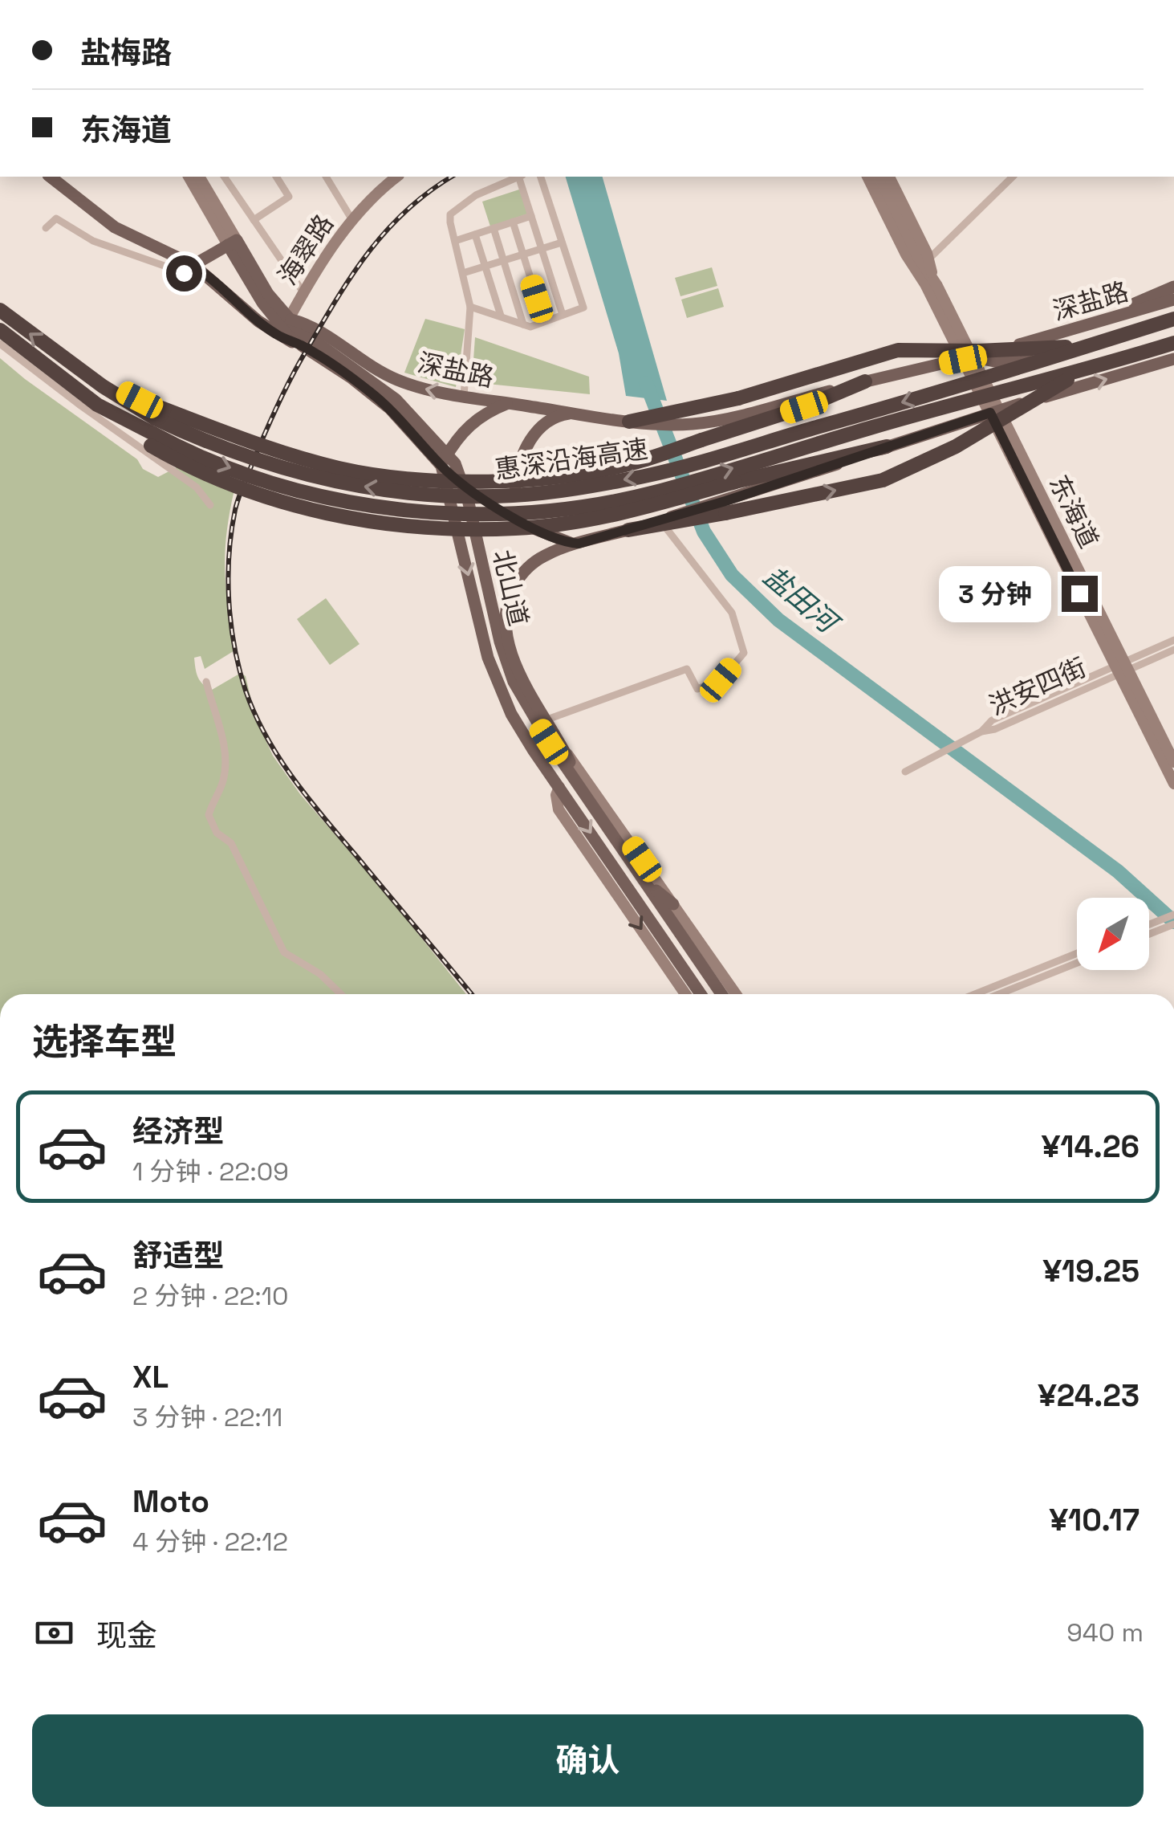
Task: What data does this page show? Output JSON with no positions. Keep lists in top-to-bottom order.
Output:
{
  "streets": {
    "highway": ["惠深沿海高速"],
    "main road": ["深盐路", "北山道"],
    "street": ["海翠路", "东海道", "洪安四街"]
  },
  "crossings": [
    ["海翠路", "深盐路"],
    ["海翠路", "北山道"],
    ["深盐路", "惠深沿海高速"],
    ["深盐路", "东海道"],
    ["深盐路", "北山道"],
    ["东海道", "洪安四街"]
  ],
  "water": ["盐田河"],
  "north": "bottom left",
  "page": {
    "banner": ["盐梅路", "东海道"],
    "bubble": "3 分钟",
    "heading": "选择车型",
    "list": [
      {
        "name": "经济型",
        "note": "1 分钟 · 22:09",
        "value": "¥14.26"
      },
      {
        "name": "舒适型",
        "note": "2 分钟 · 22:10",
        "value": "¥19.25"
      },
      {
        "name": "XL",
        "note": "3 分钟 · 22:11",
        "value": "¥24.23"
      },
      {
        "name": "Moto",
        "note": "4 分钟 · 22:12",
        "value": "¥10.17"
      }
    ],
    "pay": ["现金", "940 m"],
    "buttons": "确认"
  }
}
